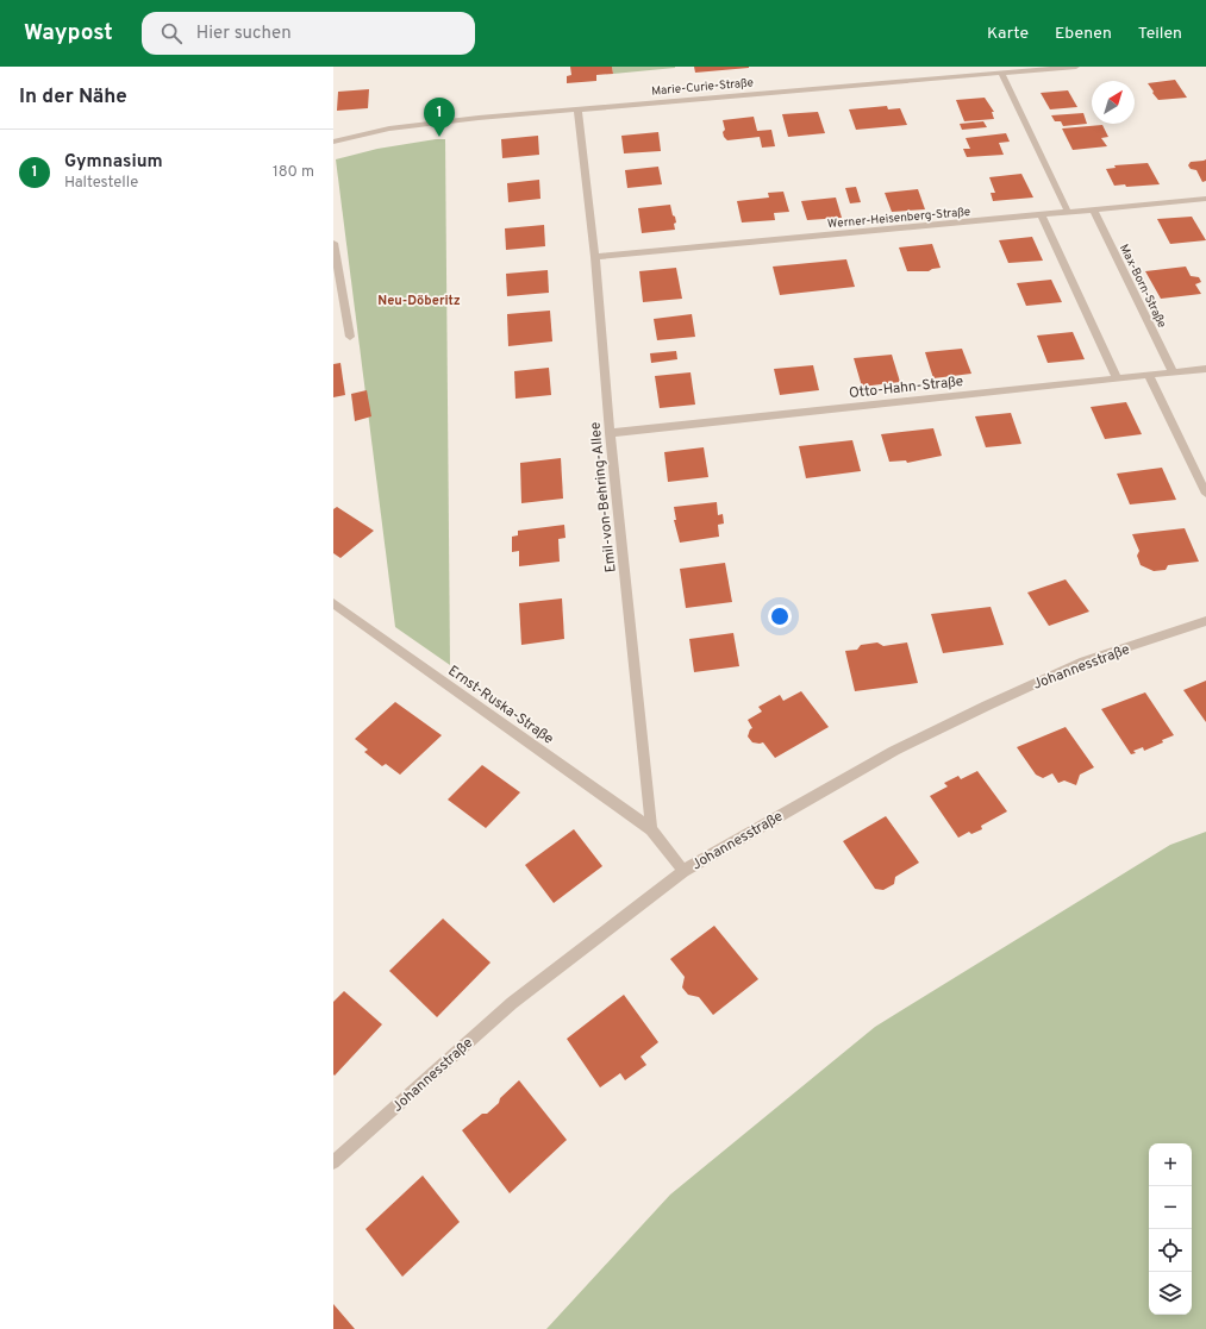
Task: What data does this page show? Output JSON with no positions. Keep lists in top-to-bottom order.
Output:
{
  "streets": {
    "street": [
      "Marie-Curie-Straße",
      "Werner-Heisenberg-Straße",
      "Max-Born-Straße",
      "Otto-Hahn-Straße",
      "Emil-von-Behring-Allee",
      "Johannesstraße",
      "Ernst-Ruska-Straße"
    ]
  },
  "crossings": [
    ["Marie-Curie-Straße", "Emil-von-Behring-Allee"],
    ["Werner-Heisenberg-Straße", "Max-Born-Straße"],
    ["Werner-Heisenberg-Straße", "Emil-von-Behring-Allee"],
    ["Max-Born-Straße", "Otto-Hahn-Straße"],
    ["Otto-Hahn-Straße", "Emil-von-Behring-Allee"],
    ["Emil-von-Behring-Allee", "Ernst-Ruska-Straße"]
  ],
  "districts": ["Neu-Döberitz"],
  "north": "top right",
  "page": {
    "header": "Waypost",
    "search": "Hier suchen",
    "nav": ["Karte", "Ebenen", "Teilen"],
    "heading": "In der Nähe",
    "pins": "1",
    "list": [
      {
        "mark": "1",
        "name": "Gymnasium",
        "note": "Haltestelle",
        "value": "180 m"
      }
    ],
    "map_buttons": ["+", "−"]
  }
}
